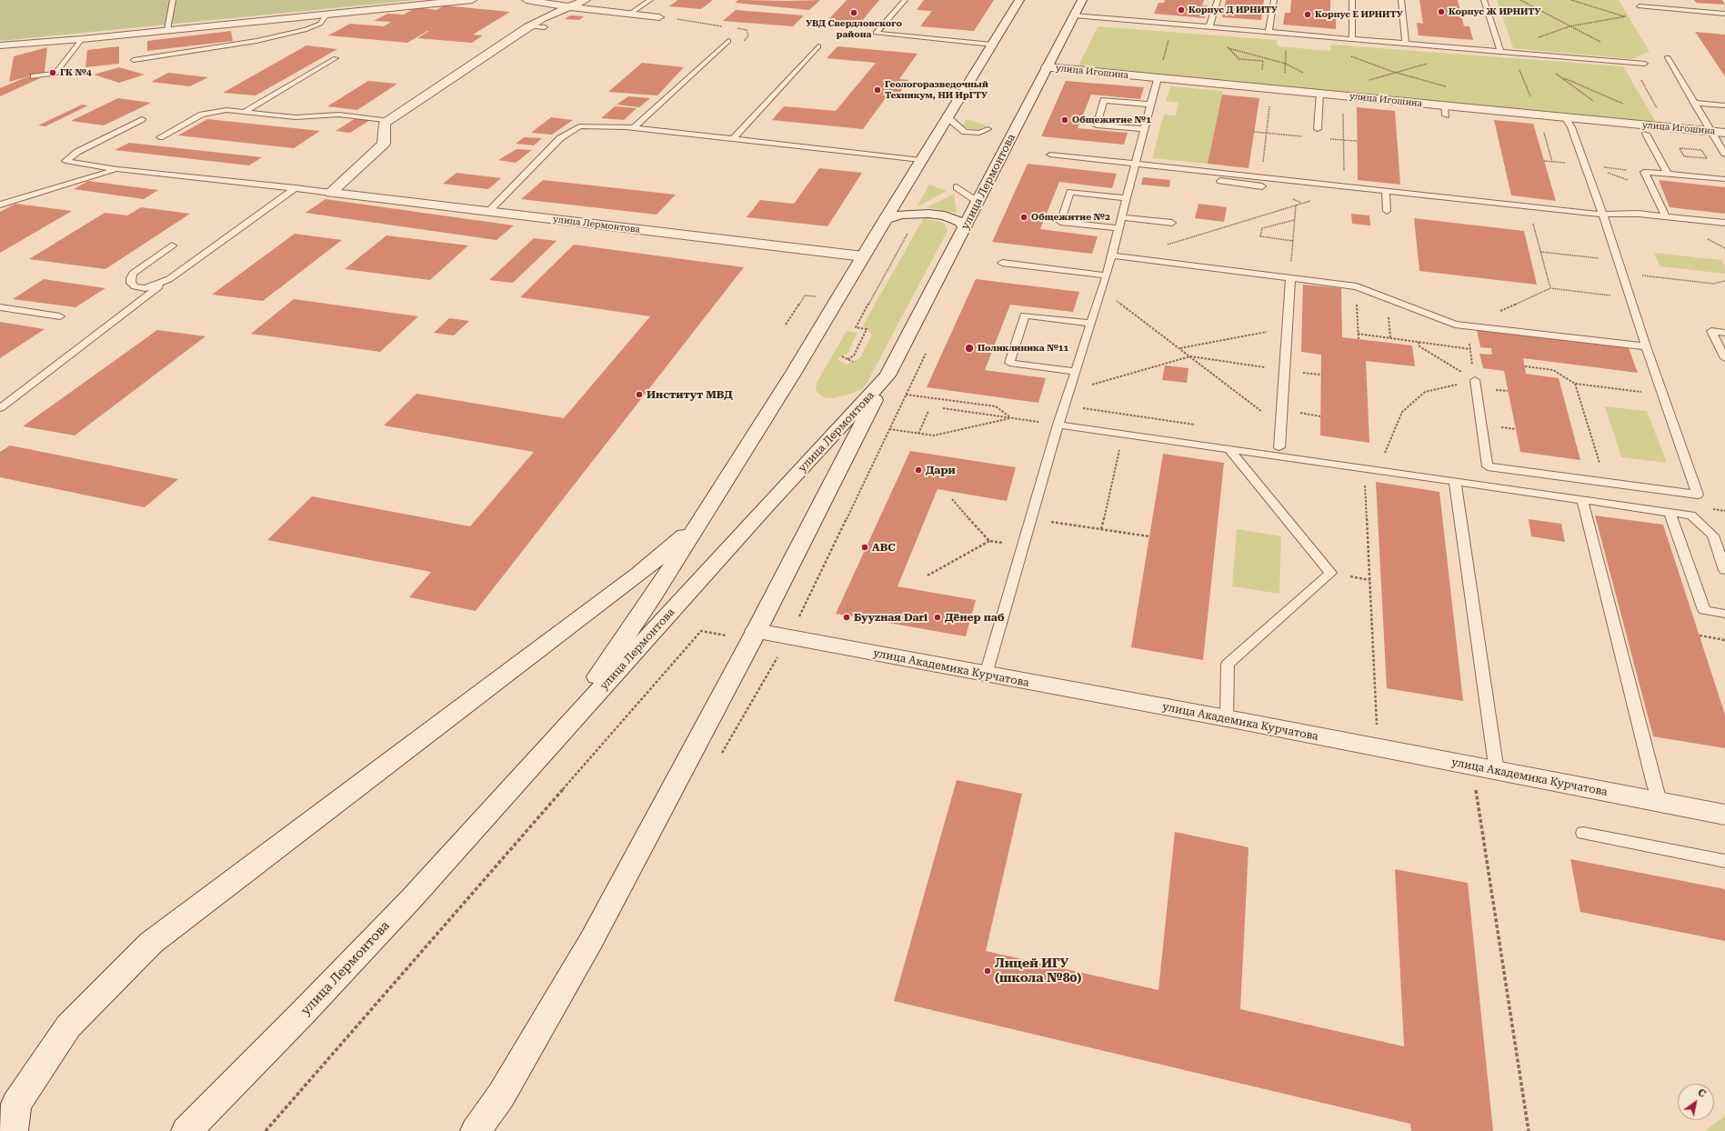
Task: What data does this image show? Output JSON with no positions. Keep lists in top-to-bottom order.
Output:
{
  "streets": {
    "main road": ["улица Игошина", "улица Лермонтова", "улица Академика Курчатова"]
  },
  "crossings": [
    ["улица Игошина", "улица Лермонтова"]
  ],
  "places": [
    "Корпус Д ИРНИТУ",
    "Корпус Ж ИРНИТУ",
    "УВД Свердловского района",
    "Корпус Е ИРНИТУ",
    "ГК №4",
    "Геологоразведочный Техникум, НИ ИрГТУ",
    "Общежитие №1",
    "Общежитие №2",
    "Поликлиника №11",
    "Институт МВД",
    "Дари",
    "ABC",
    "Бууzная Dari",
    "Дёнер паб",
    "Лицей ИГУ (школа №80)"
  ],
  "north": "top right"
}
